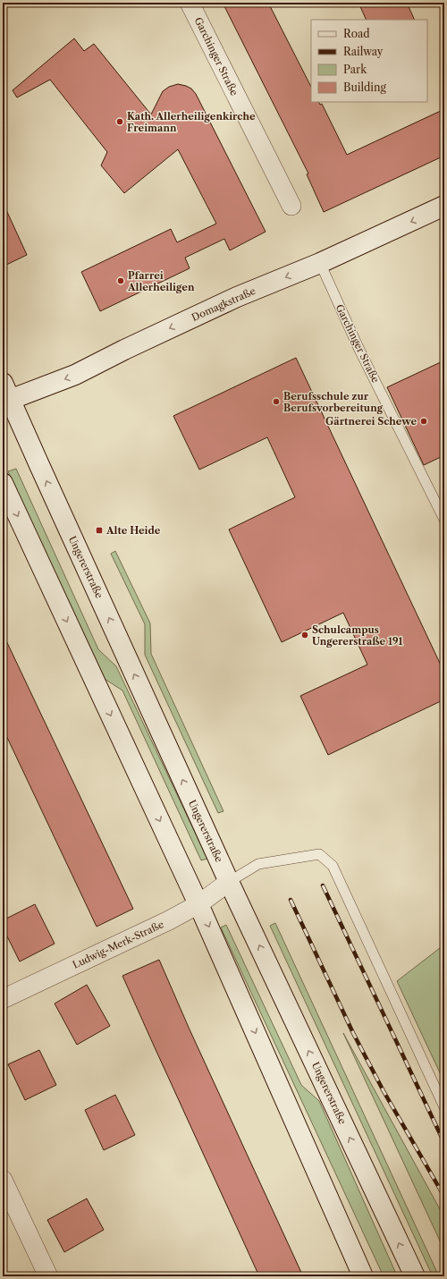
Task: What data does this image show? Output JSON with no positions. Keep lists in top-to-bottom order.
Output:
{
  "streets": {
    "main road": ["Domagkstraße", "Ungererstraße"],
    "street": ["Garchinger Straße", "Ludwig-Merk-Straße"]
  },
  "crossings": [
    ["Garchinger Straße", "Domagkstraße"],
    ["Domagkstraße", "Ungererstraße"],
    ["Ungererstraße", "Ludwig-Merk-Straße"]
  ],
  "one_way": ["Domagkstraße"],
  "places": {
    "other": [
      "Kath. Allerheiligenkirche Freimann",
      "Pfarrei Allerheiligen",
      "Berufsschule zur Berufsvorbereitung",
      "Gärtnerei Schewe",
      "Schulcampus Ungererstraße 191"
    ],
    "transit": ["Alte Heide"]
  },
  "legend": [
    "Road",
    "Railway",
    "Park",
    "Building"
  ]
}
